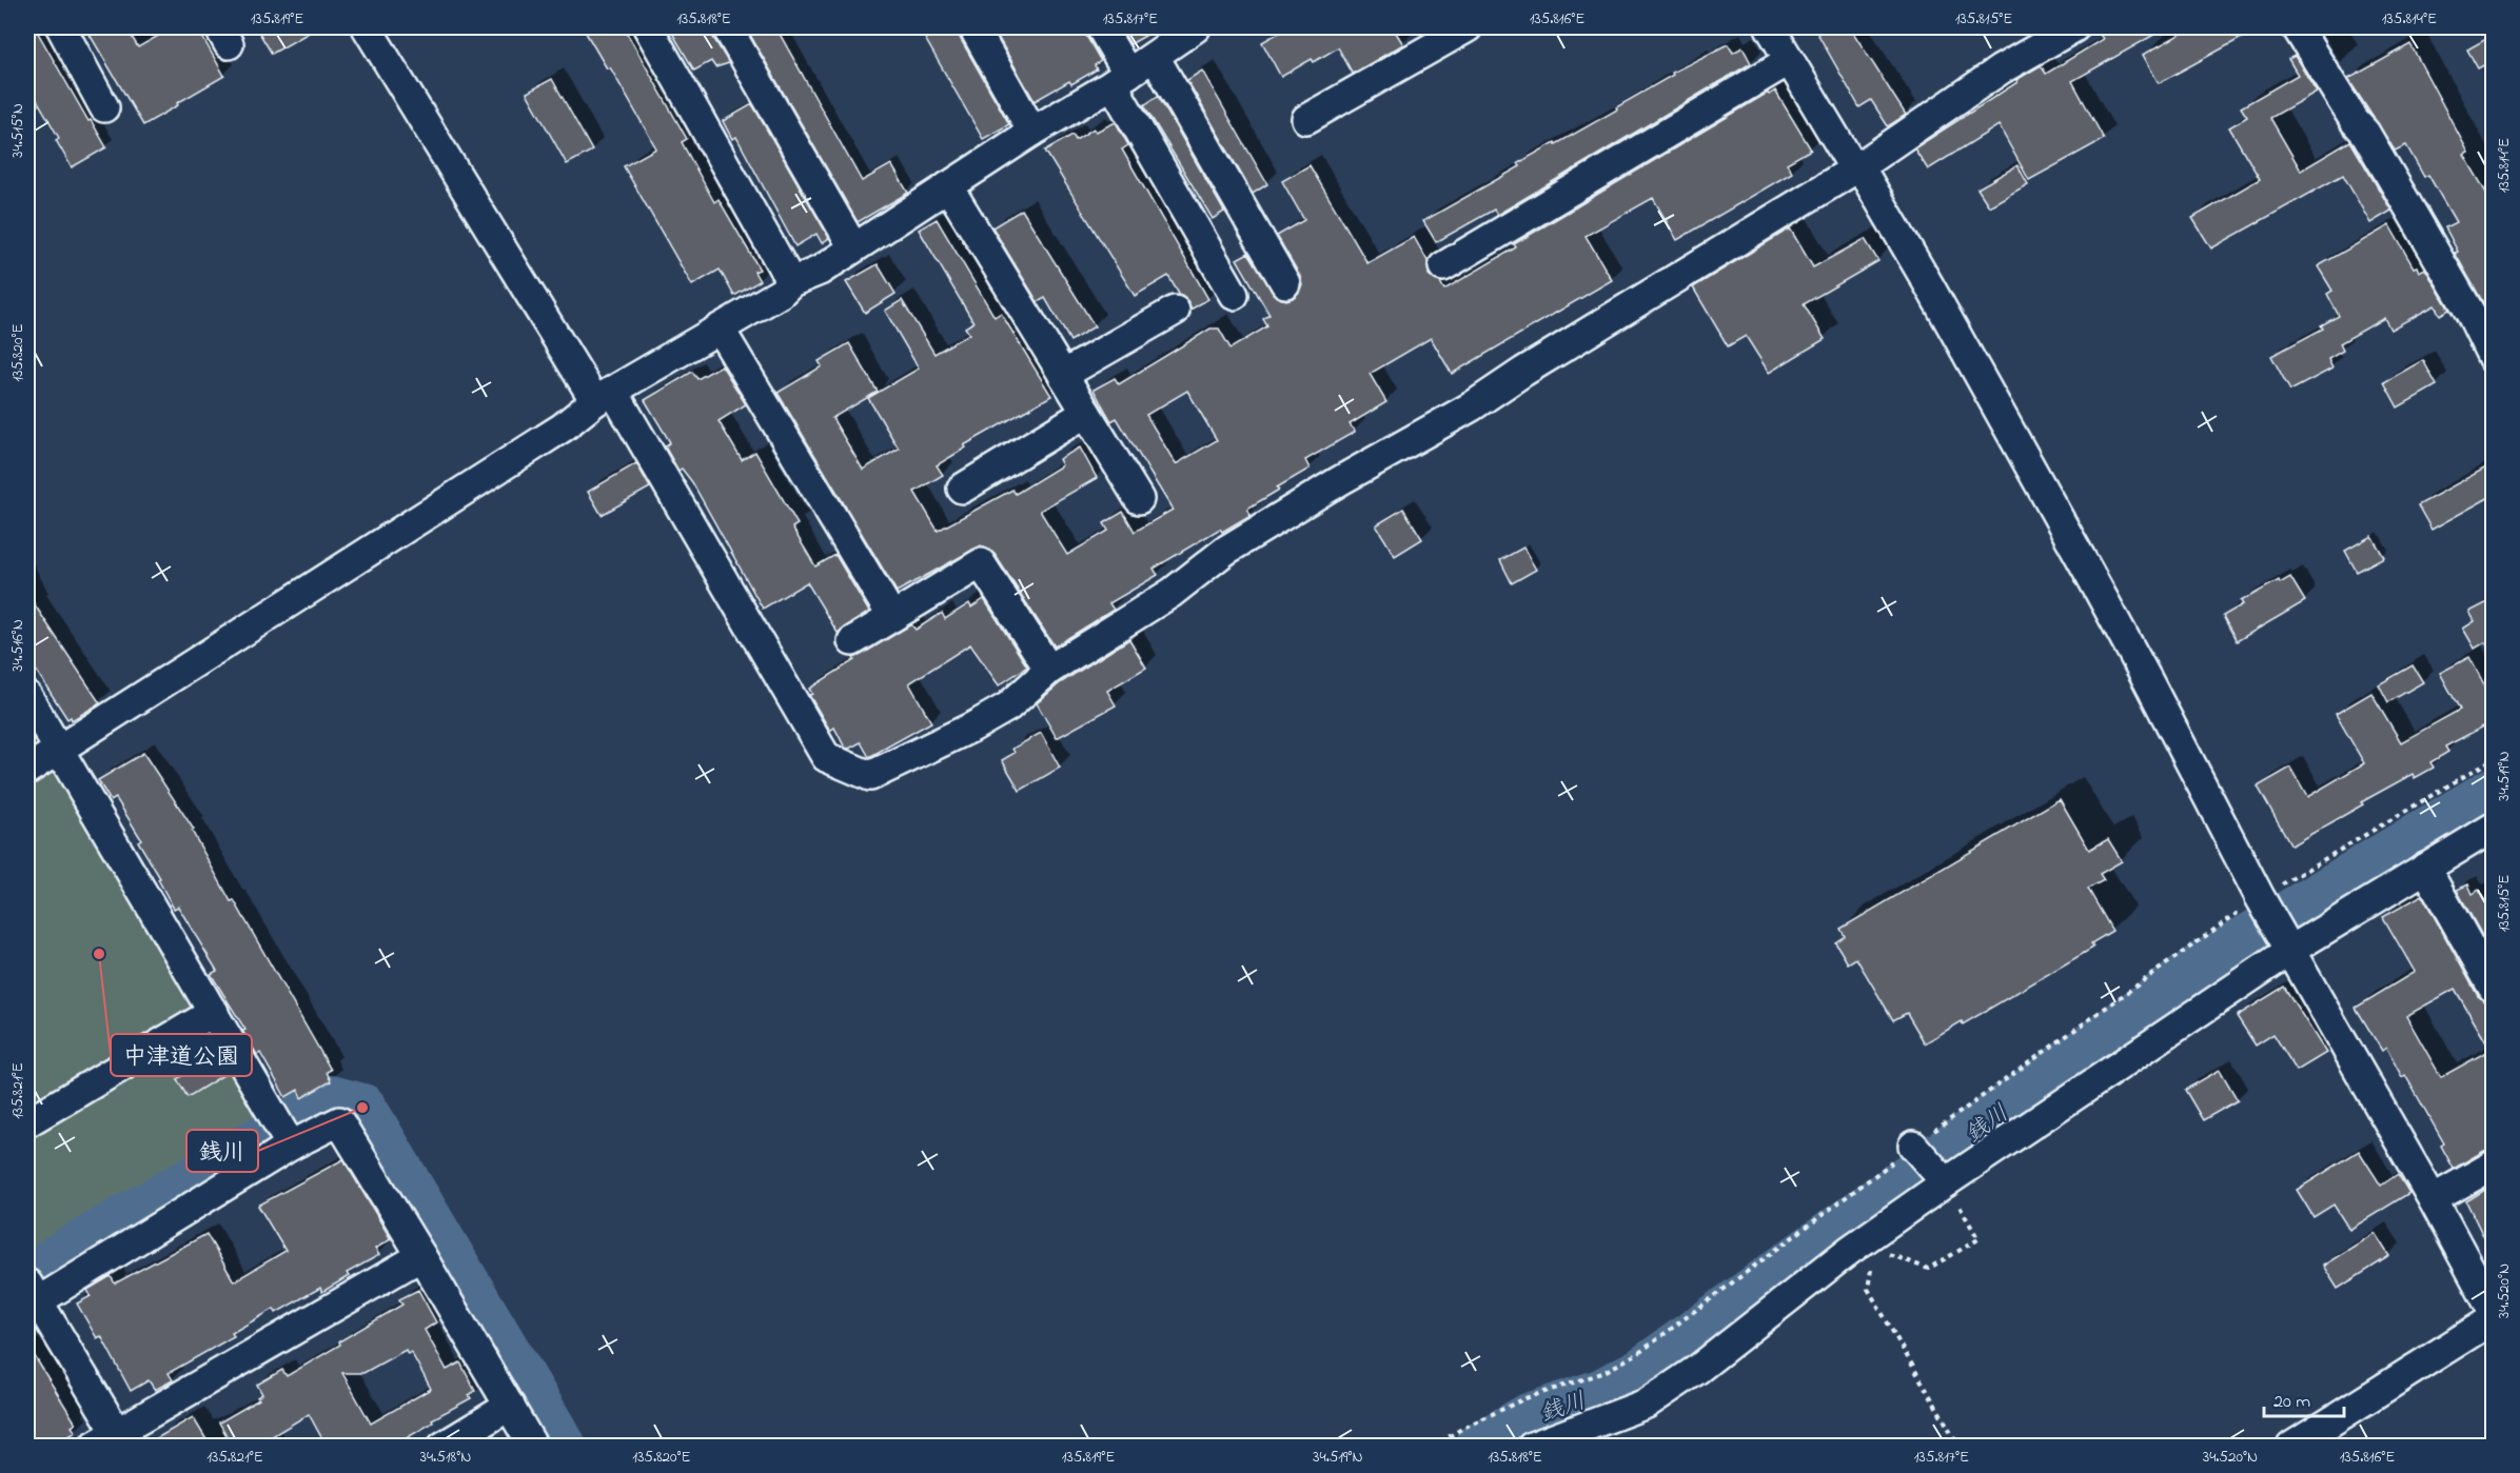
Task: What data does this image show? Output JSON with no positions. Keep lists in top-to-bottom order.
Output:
{
  "water": ["銭川"],
  "places": ["中津道公園", "銭川"],
  "scale_bar": "20 m",
  "coordinates": [
    "135.819°E",
    "135.818°E",
    "135.817°E",
    "135.816°E",
    "135.815°E",
    "135.814°E",
    "34.515°N",
    "135.820°E",
    "34.516°N",
    "34.519°N",
    "135.821°E",
    "34.520°N",
    "34.518°N"
  ]
}
